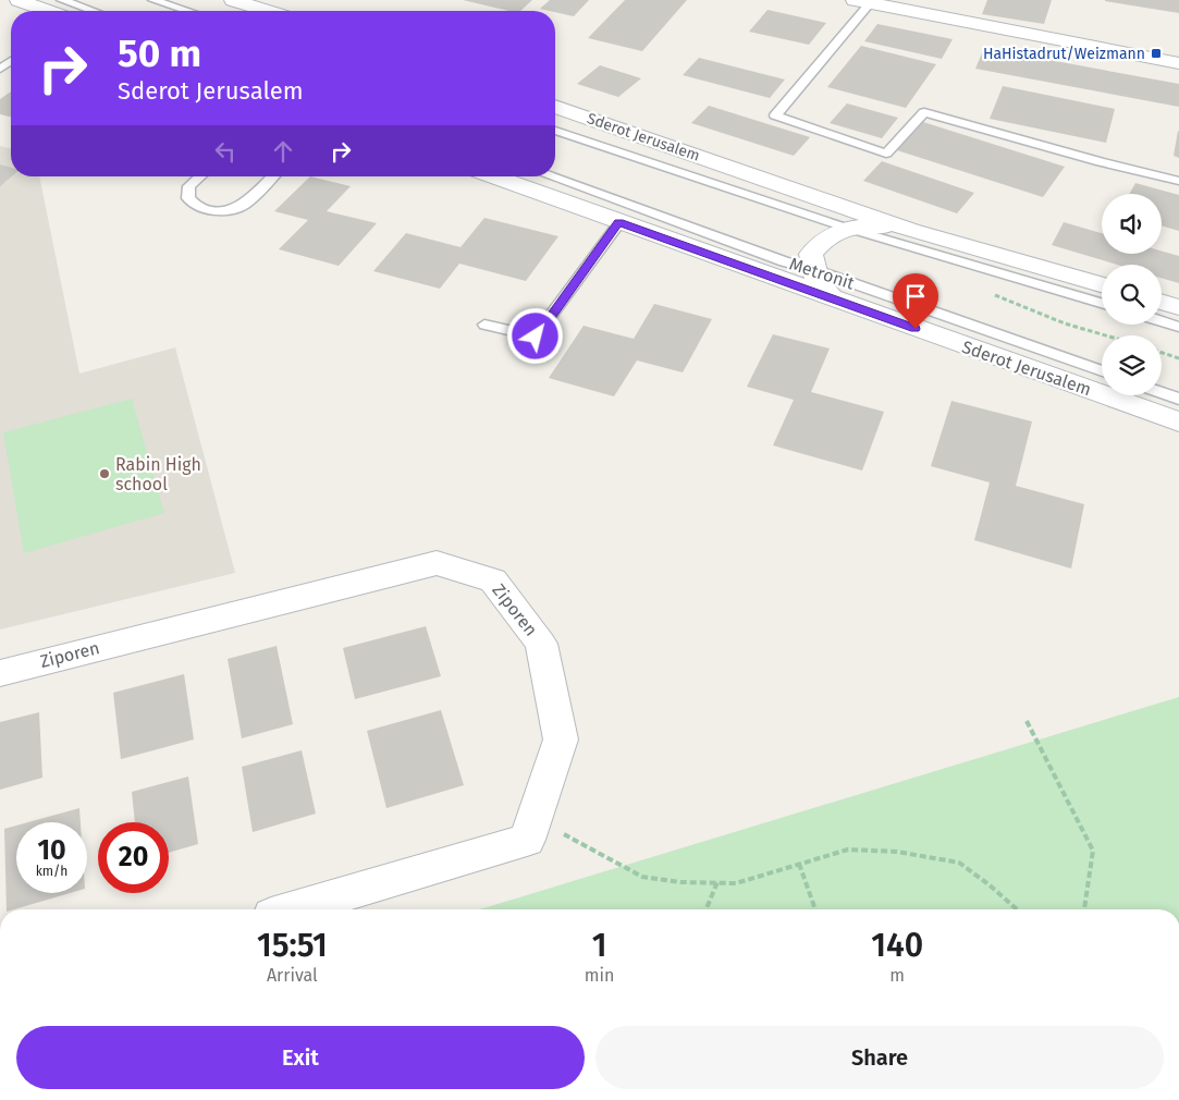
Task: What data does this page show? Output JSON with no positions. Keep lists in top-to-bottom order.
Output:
{
  "streets": {
    "main road": ["Sderot Jerusalem", "Ziporen"],
    "lane": ["Metronit"]
  },
  "places": {
    "transit": ["HaHistadrut/Weizmann"],
    "other": ["Rabin High school"]
  },
  "page": {
    "turn": ["50 m", "Sderot Jerusalem"],
    "speed": "10 km/h",
    "limit": "20",
    "eta": [
      "15:51",
      "Arrival",
      "1",
      "min",
      "140",
      "m"
    ],
    "buttons": ["Exit", "Share"]
  }
}
